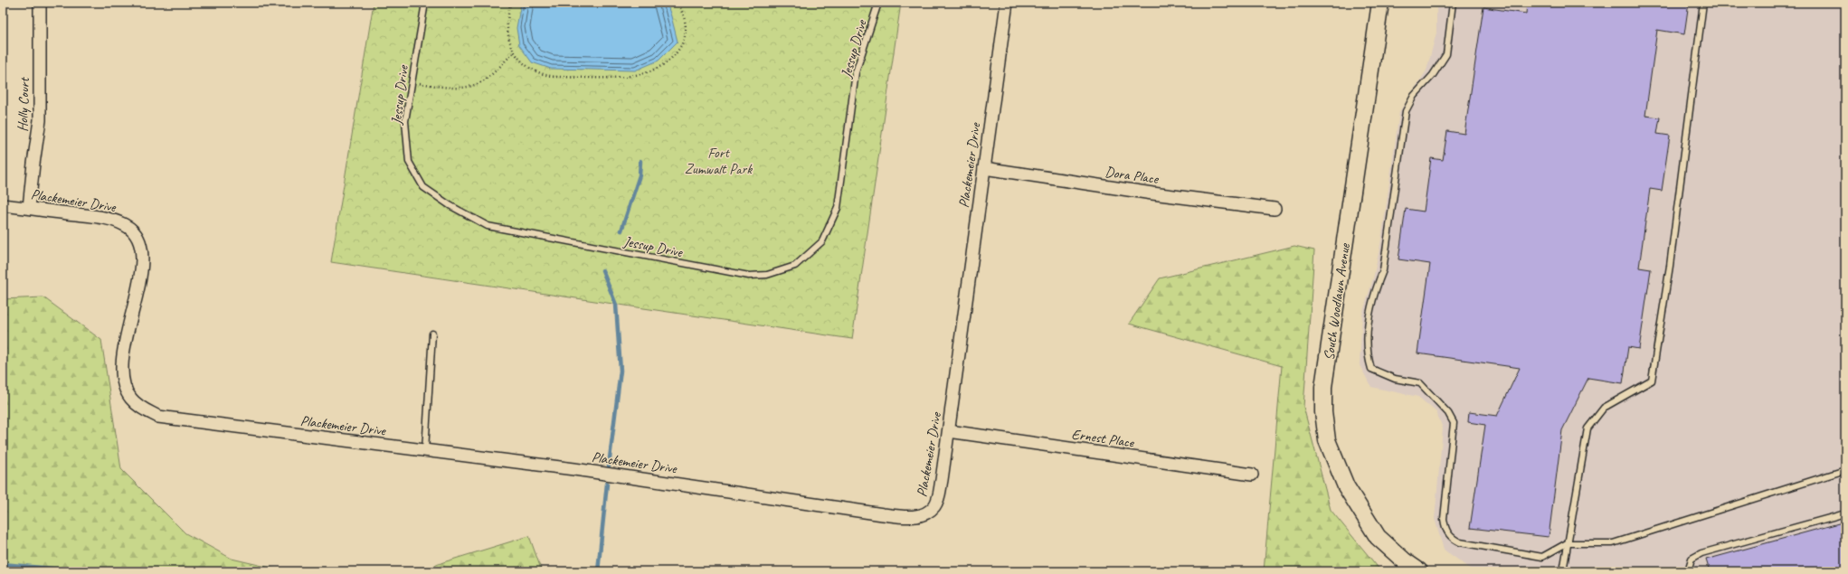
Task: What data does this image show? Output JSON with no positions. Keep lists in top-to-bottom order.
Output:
{
  "streets": {
    "street": [
      "Holly Court",
      "Plackemeier Drive",
      "Dora Place",
      "South Woodlawn Avenue",
      "Ernest Place"
    ],
    "lane": ["Jessup Drive"]
  },
  "crossings": [
    ["Holly Court", "Plackemeier Drive"],
    ["Plackemeier Drive", "Dora Place"],
    ["Plackemeier Drive", "Ernest Place"]
  ],
  "parks": ["Fort Zumwalt Park"]
}
